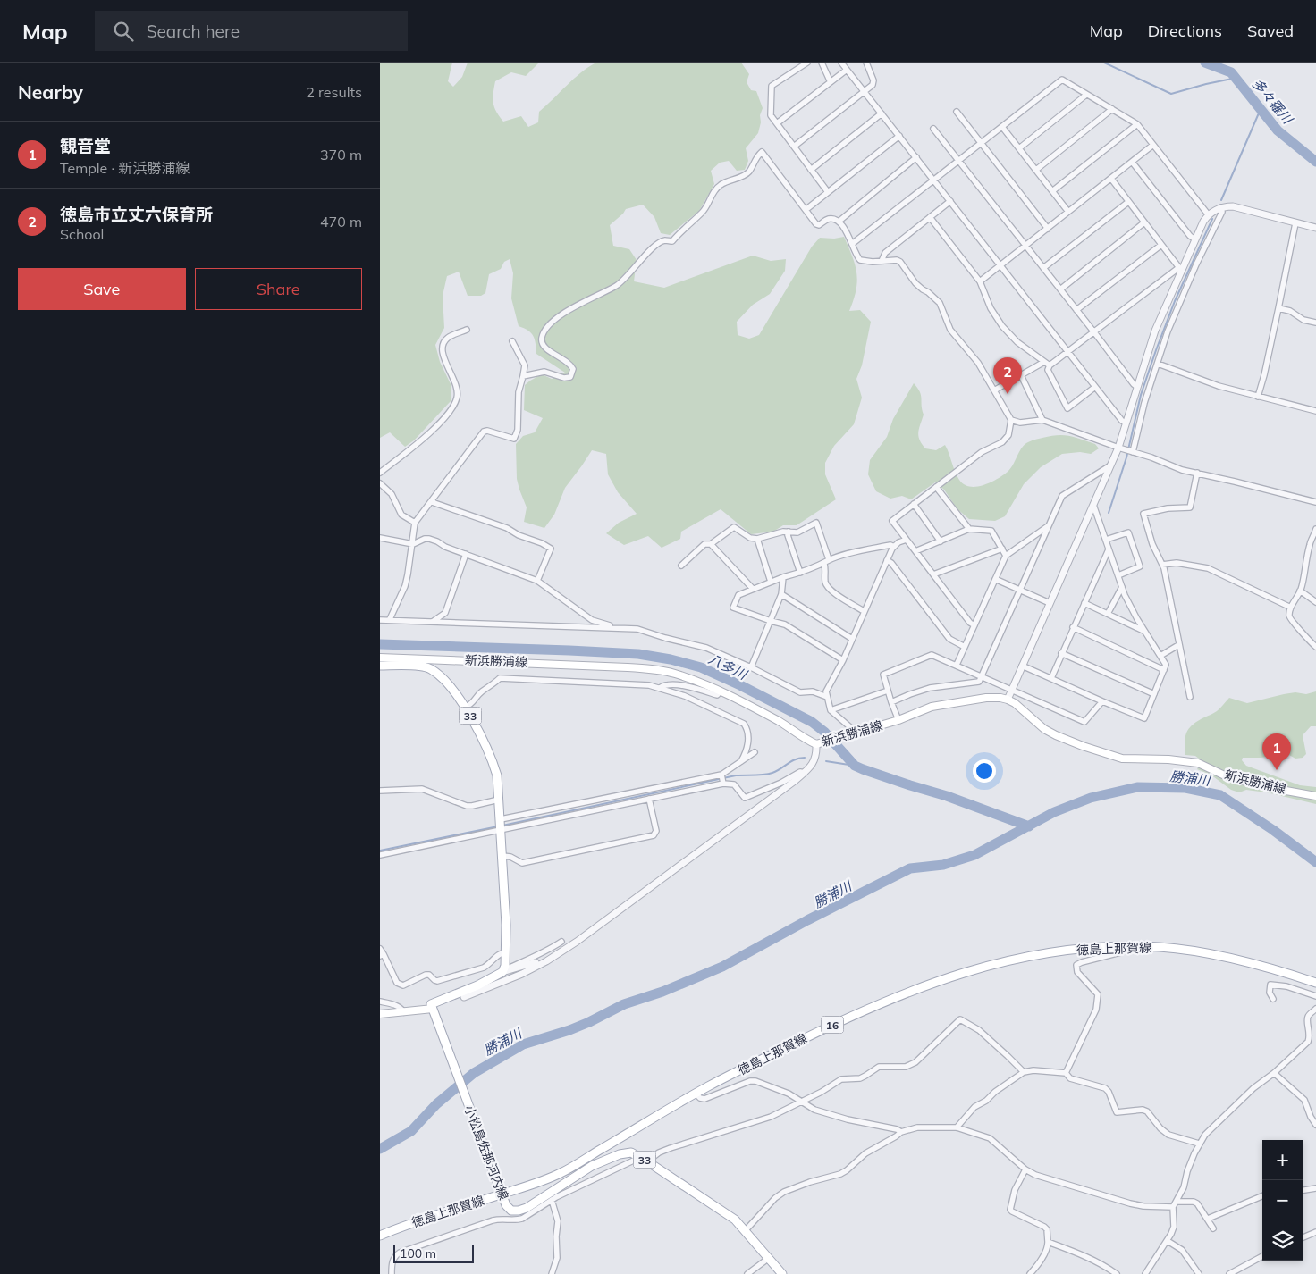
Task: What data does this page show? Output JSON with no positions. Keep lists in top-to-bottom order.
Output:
{
  "streets": {
    "main road": [
      "新浜勝浦線",
      "33",
      "徳島上那賀線",
      "16",
      "小松島佐那河内線"
    ]
  },
  "crossings": [
    ["徳島上那賀線", "小松島佐那河内線"]
  ],
  "water": ["多々羅川", "八多川", "勝浦川"],
  "scale_bar": "100 m",
  "page": {
    "header": "Map",
    "search": "Search here",
    "nav": ["Map", "Directions", "Saved"],
    "heading": ["Nearby", "2 results"],
    "list": [
      {
        "mark": "1",
        "name": "観音堂",
        "note": "Temple · 新浜勝浦線",
        "value": "370 m"
      },
      {
        "mark": "2",
        "name": "徳島市立丈六保育所",
        "note": "School",
        "value": "470 m"
      }
    ],
    "buttons": ["Save", "Share"],
    "pins": ["2", "1"],
    "map_buttons": ["+", "−"],
    "scale": "100 m"
  }
}
